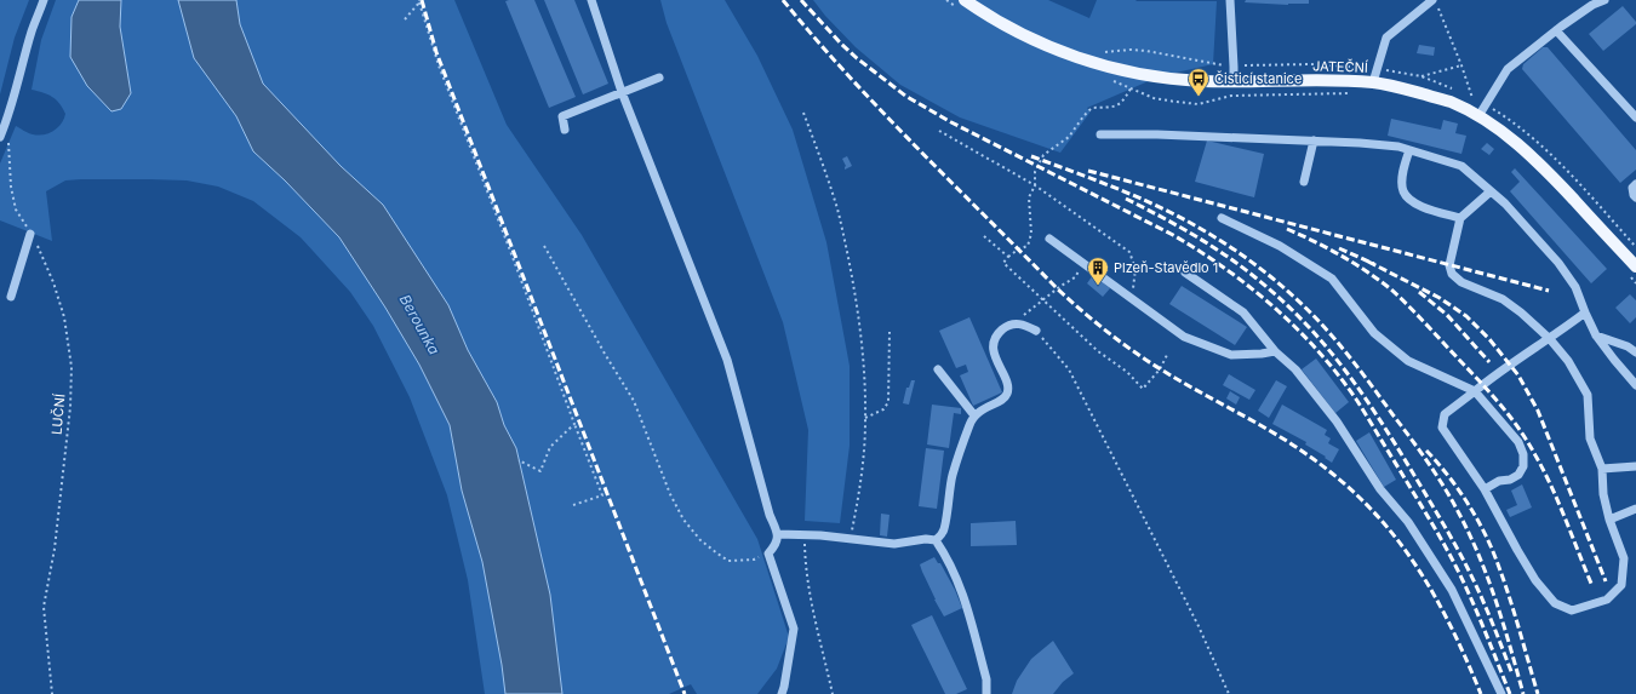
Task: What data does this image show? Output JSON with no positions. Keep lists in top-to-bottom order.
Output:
{
  "streets": {
    "main road": ["JATEČNÍ"],
    "path": ["LUČNÍ"]
  },
  "water": ["Berounka"],
  "places": {
    "bus stop": ["Čisticí stanice"],
    "building": ["Plzeň-Stavědlo 1"]
  }
}
